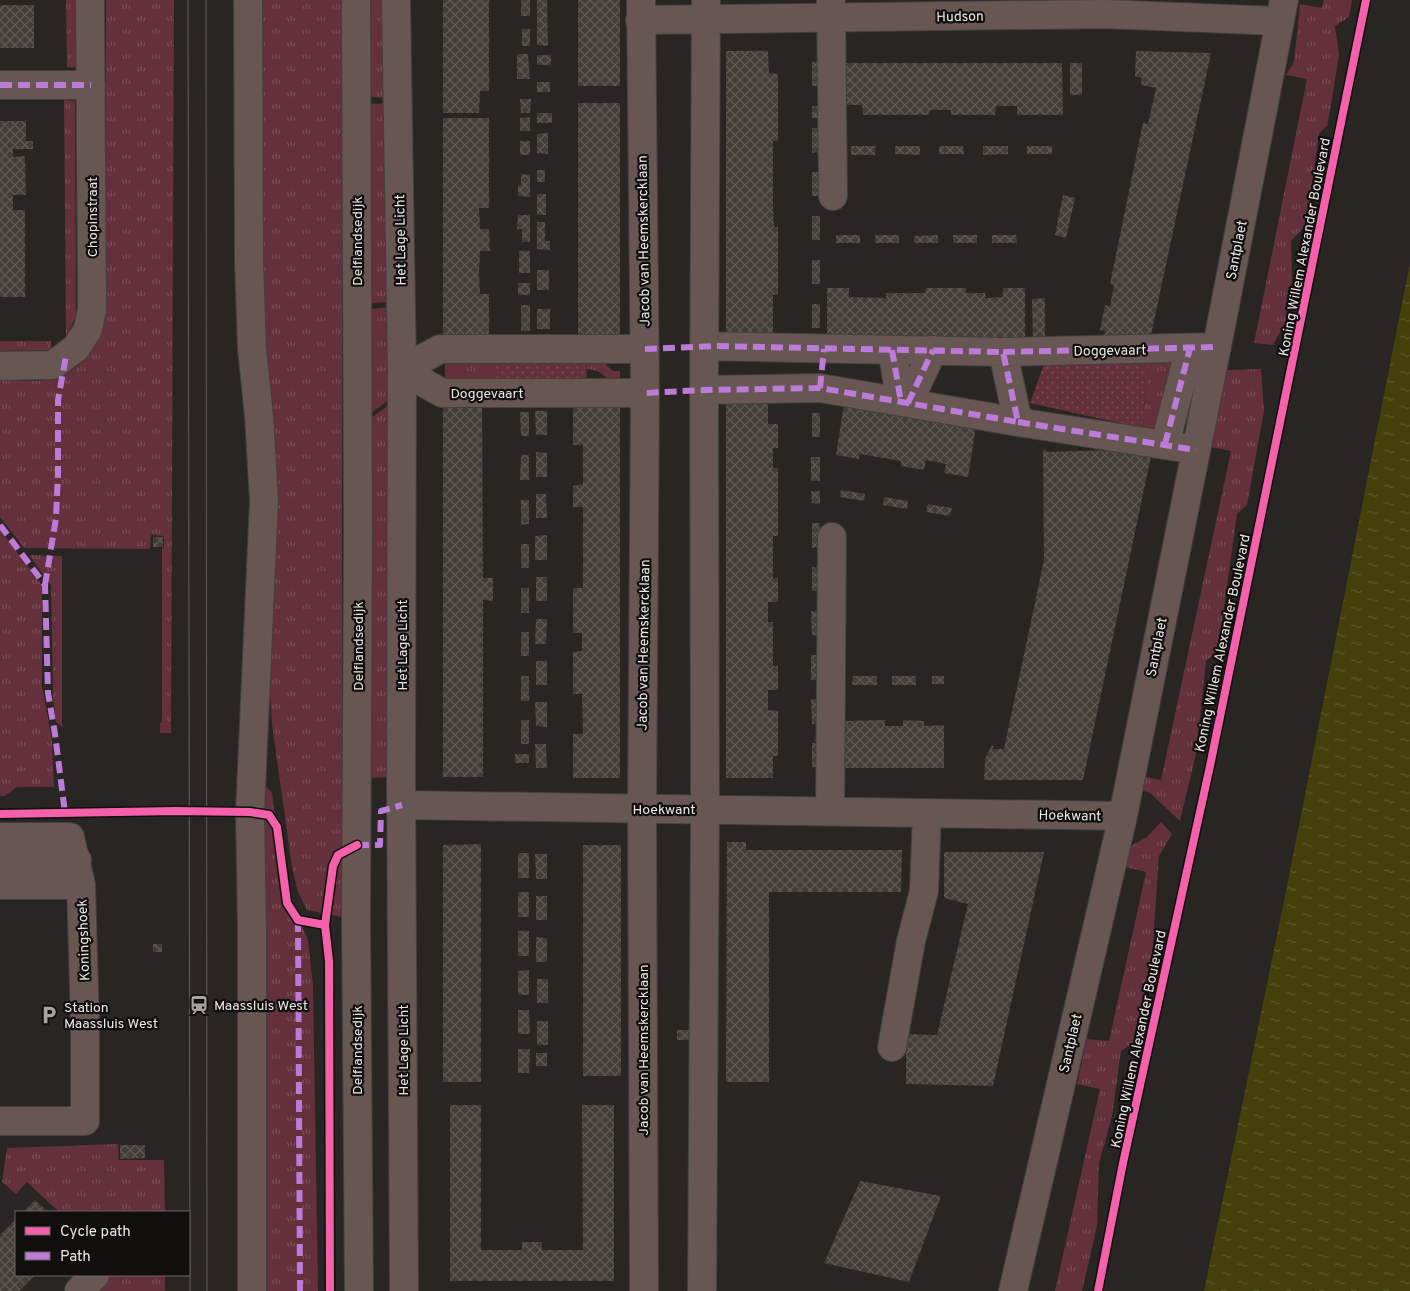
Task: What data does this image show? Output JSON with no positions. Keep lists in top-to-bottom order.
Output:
{
  "streets": {
    "street": [
      "Hudson",
      "Chopinstraat",
      "Het Lage Licht",
      "Delflandsedijk",
      "Jacob van Heemskercklaan",
      "Santplaet",
      "Doggevaart",
      "Hoekwant",
      "Koningshoek"
    ],
    "cycle path": ["Koning Willem Alexander Boulevard"]
  },
  "crossings": [
    ["Hudson", "Jacob van Heemskercklaan"],
    ["Hudson", "Santplaet"],
    ["Het Lage Licht", "Doggevaart"],
    ["Het Lage Licht", "Hoekwant"],
    ["Jacob van Heemskercklaan", "Doggevaart"],
    ["Jacob van Heemskercklaan", "Hoekwant"],
    ["Santplaet", "Doggevaart"],
    ["Santplaet", "Hoekwant"]
  ],
  "places": {
    "station": ["Maassluis West"],
    "parking": ["Station Maassluis West"]
  },
  "legend": ["Cycle path", "Path"]
}
